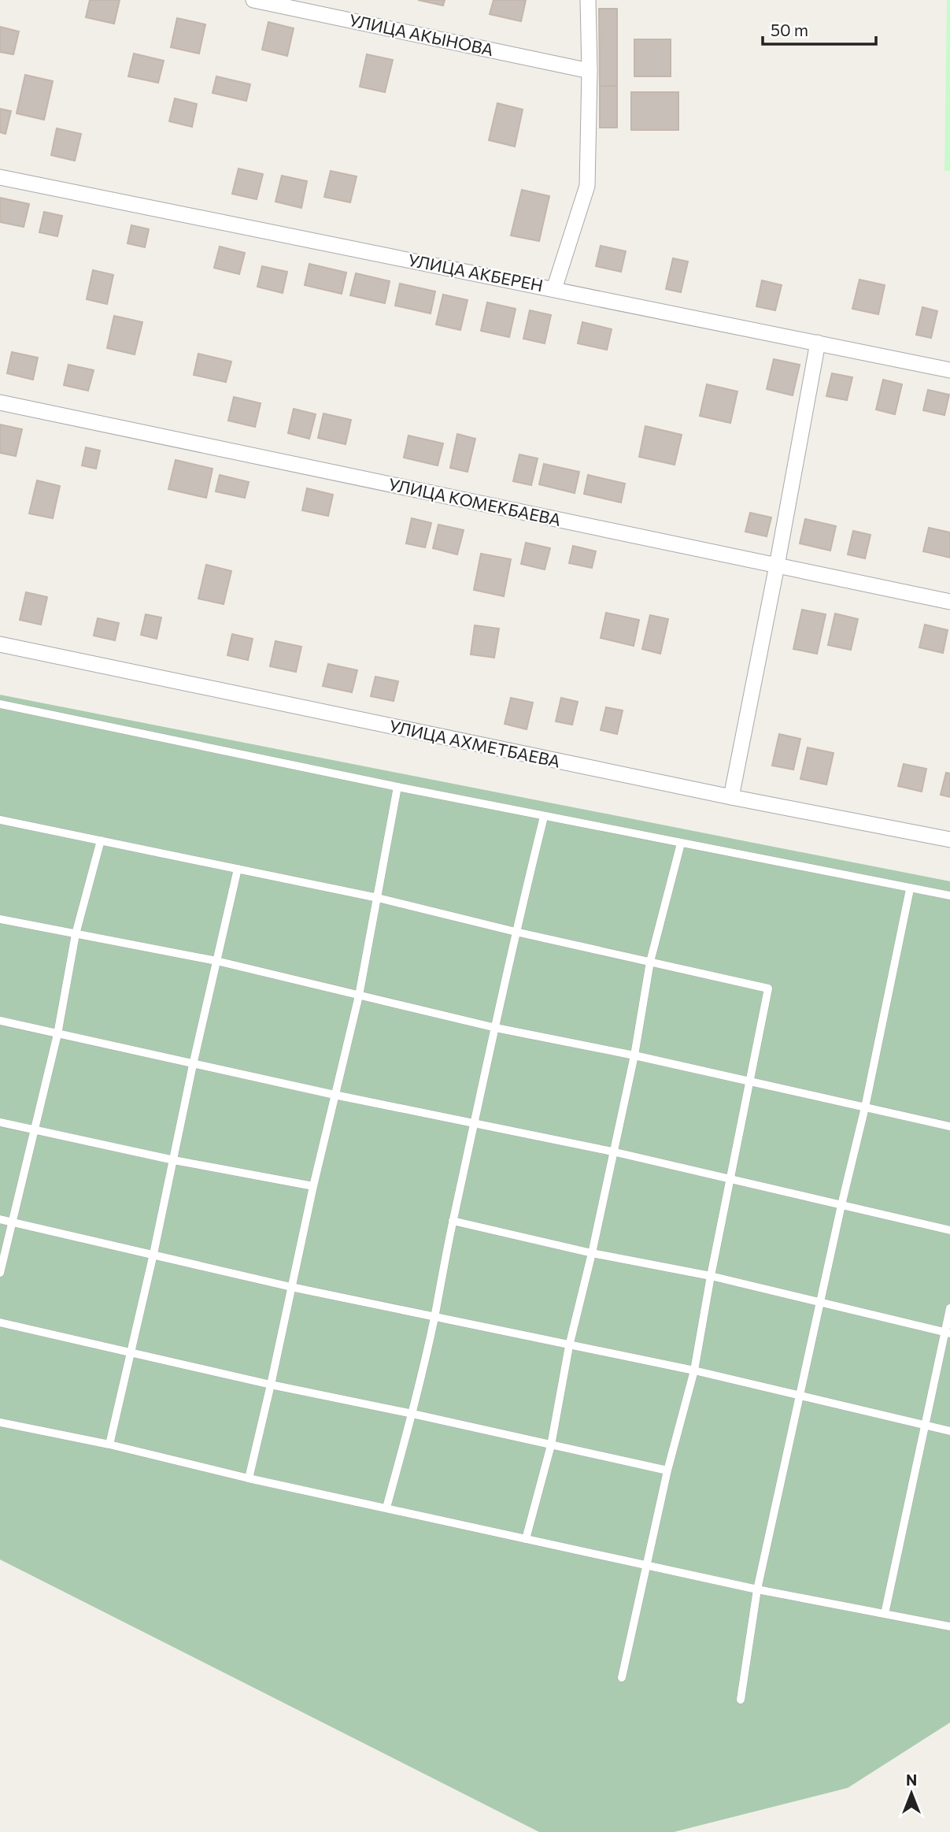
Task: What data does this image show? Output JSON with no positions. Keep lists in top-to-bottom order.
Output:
{
  "streets": {
    "street": [
      "УЛИЦА АКЫНОВА",
      "УЛИЦА АКБЕРЕН",
      "УЛИЦА КОМЕКБАЕВА",
      "УЛИЦА АХМЕТБАЕВА"
    ]
  },
  "scale_bar": "50 m",
  "north": "top"
}
